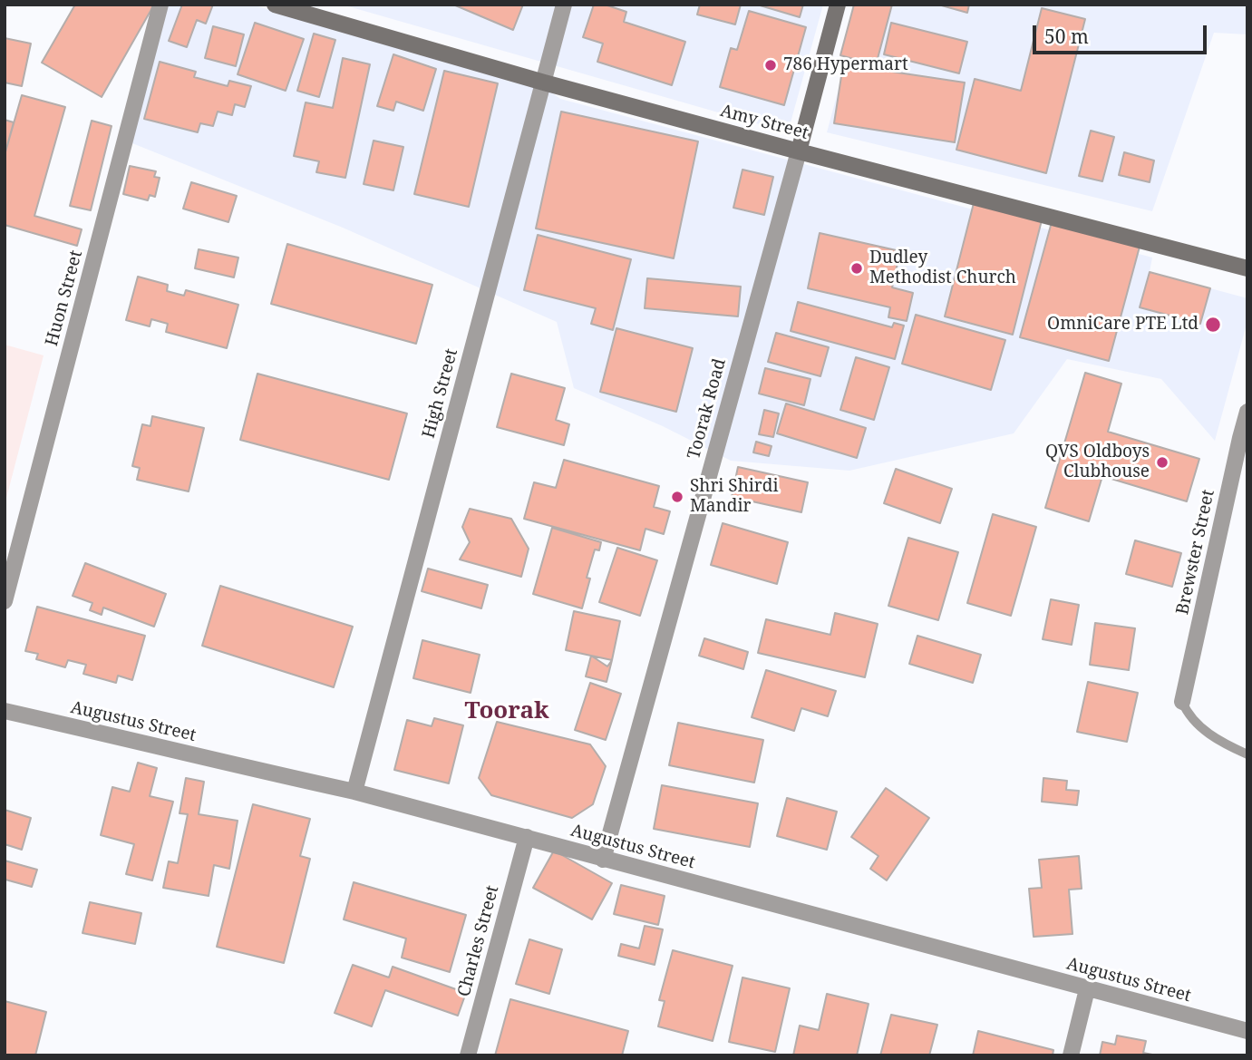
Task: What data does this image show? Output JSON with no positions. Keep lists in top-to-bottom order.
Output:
{
  "streets": {
    "main road": ["Amy Street", "Toorak Road"],
    "street": [
      "Huon Street",
      "High Street",
      "Brewster Street",
      "Augustus Street",
      "Charles Street"
    ]
  },
  "crossings": [
    ["Amy Street", "High Street"],
    ["Amy Street", "Toorak Road"],
    ["High Street", "Augustus Street"],
    ["Toorak Road", "Augustus Street"],
    ["Augustus Street", "Charles Street"]
  ],
  "districts": ["Toorak"],
  "places": [
    "786 Hypermart",
    "Dudley Methodist Church",
    "OmniCare PTE Ltd",
    "QVS Oldboys Clubhouse",
    "Shri Shirdi Mandir"
  ],
  "scale_bar": "50 m"
}
